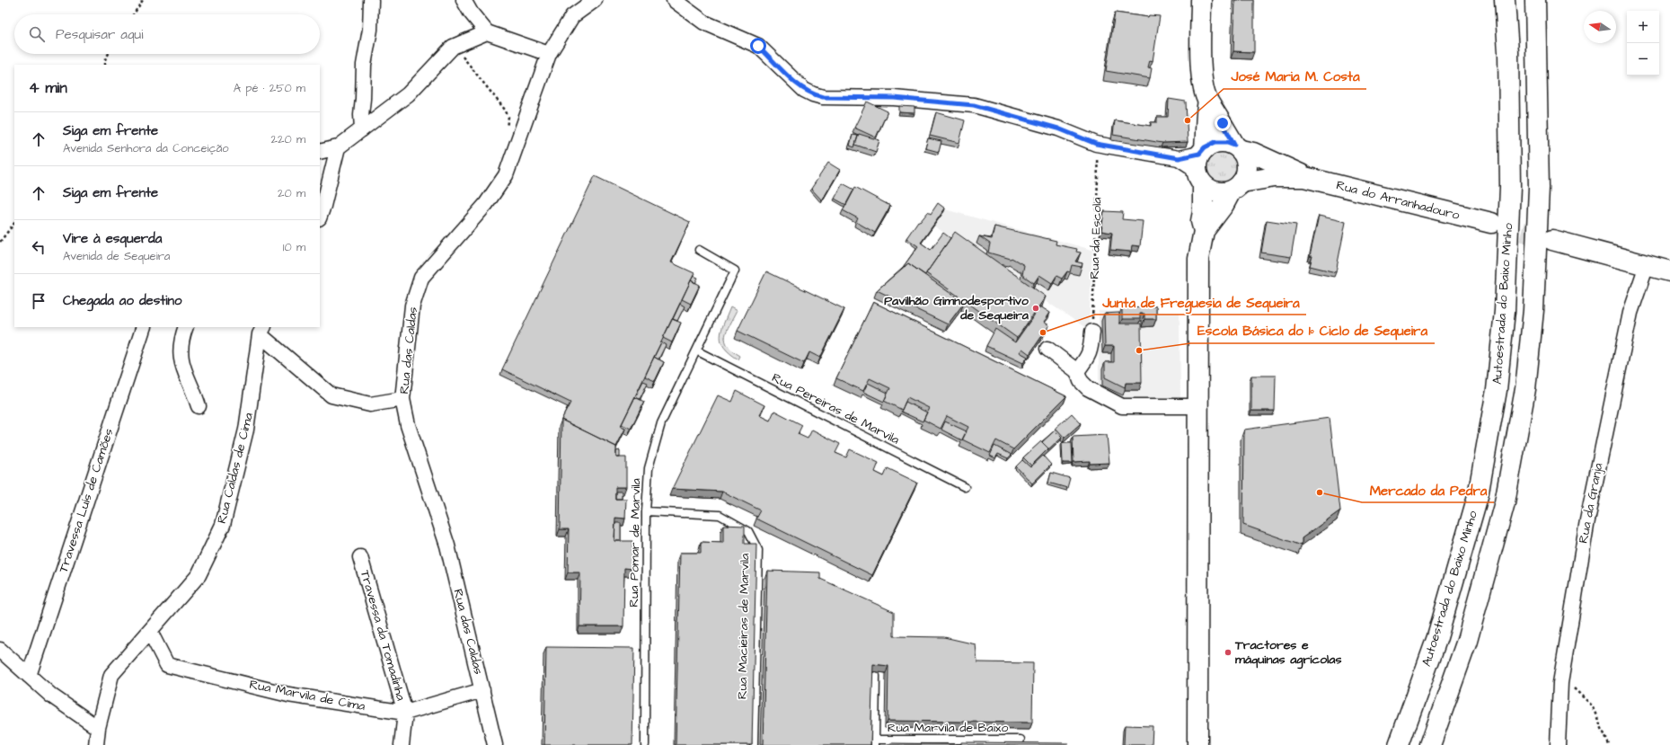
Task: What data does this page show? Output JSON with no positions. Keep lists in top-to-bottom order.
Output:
{
  "streets": {
    "main road": ["Rua do Arranhadouro", "Autoestrada do Baixo Minho"],
    "street": [
      "Rua das Caldas",
      "Rua Caldas de Cima",
      "Travessa Luís de Camões",
      "Rua da Granja",
      "Travessa da Tomadinha",
      "Rua Marvila de Cima"
    ],
    "lane": [
      "Rua Pereiras de Marvila",
      "Rua Pomar de Marvila",
      "Rua Macieiras de Marvila",
      "Rua Marvila de Baixo"
    ],
    "path": ["Rua da Escola"]
  },
  "crossings": [
    ["Rua das Caldas", "Rua Marvila de Cima"],
    ["Rua Pereiras de Marvila", "Rua Pomar de Marvila"],
    ["Rua Caldas de Cima", "Rua Marvila de Cima"],
    ["Rua Pomar de Marvila", "Rua Macieiras de Marvila"],
    ["Travessa da Tomadinha", "Rua Marvila de Cima"]
  ],
  "places": [
    "José Maria M. Costa",
    "Pavilhão Gimnodesportivo de Sequeira",
    "Junta de Freguesia de Sequeira",
    "Escola Básica do 1º Ciclo de Sequeira",
    "Mercado da Pedra",
    "Tractores e máquinas agrícolas"
  ],
  "north": "left",
  "page": {
    "map_buttons": ["+", "−"],
    "search": "Pesquisar aqui",
    "heading": ["4 min", "A pé · 250 m"],
    "list": [
      ["Siga em frente", "Avenida Senhora da Conceição", "220 m"],
      ["Siga em frente", "20 m"],
      ["Vire à esquerda", "Avenida de Sequeira", "10 m"],
      "Chegada ao destino"
    ]
  }
}
